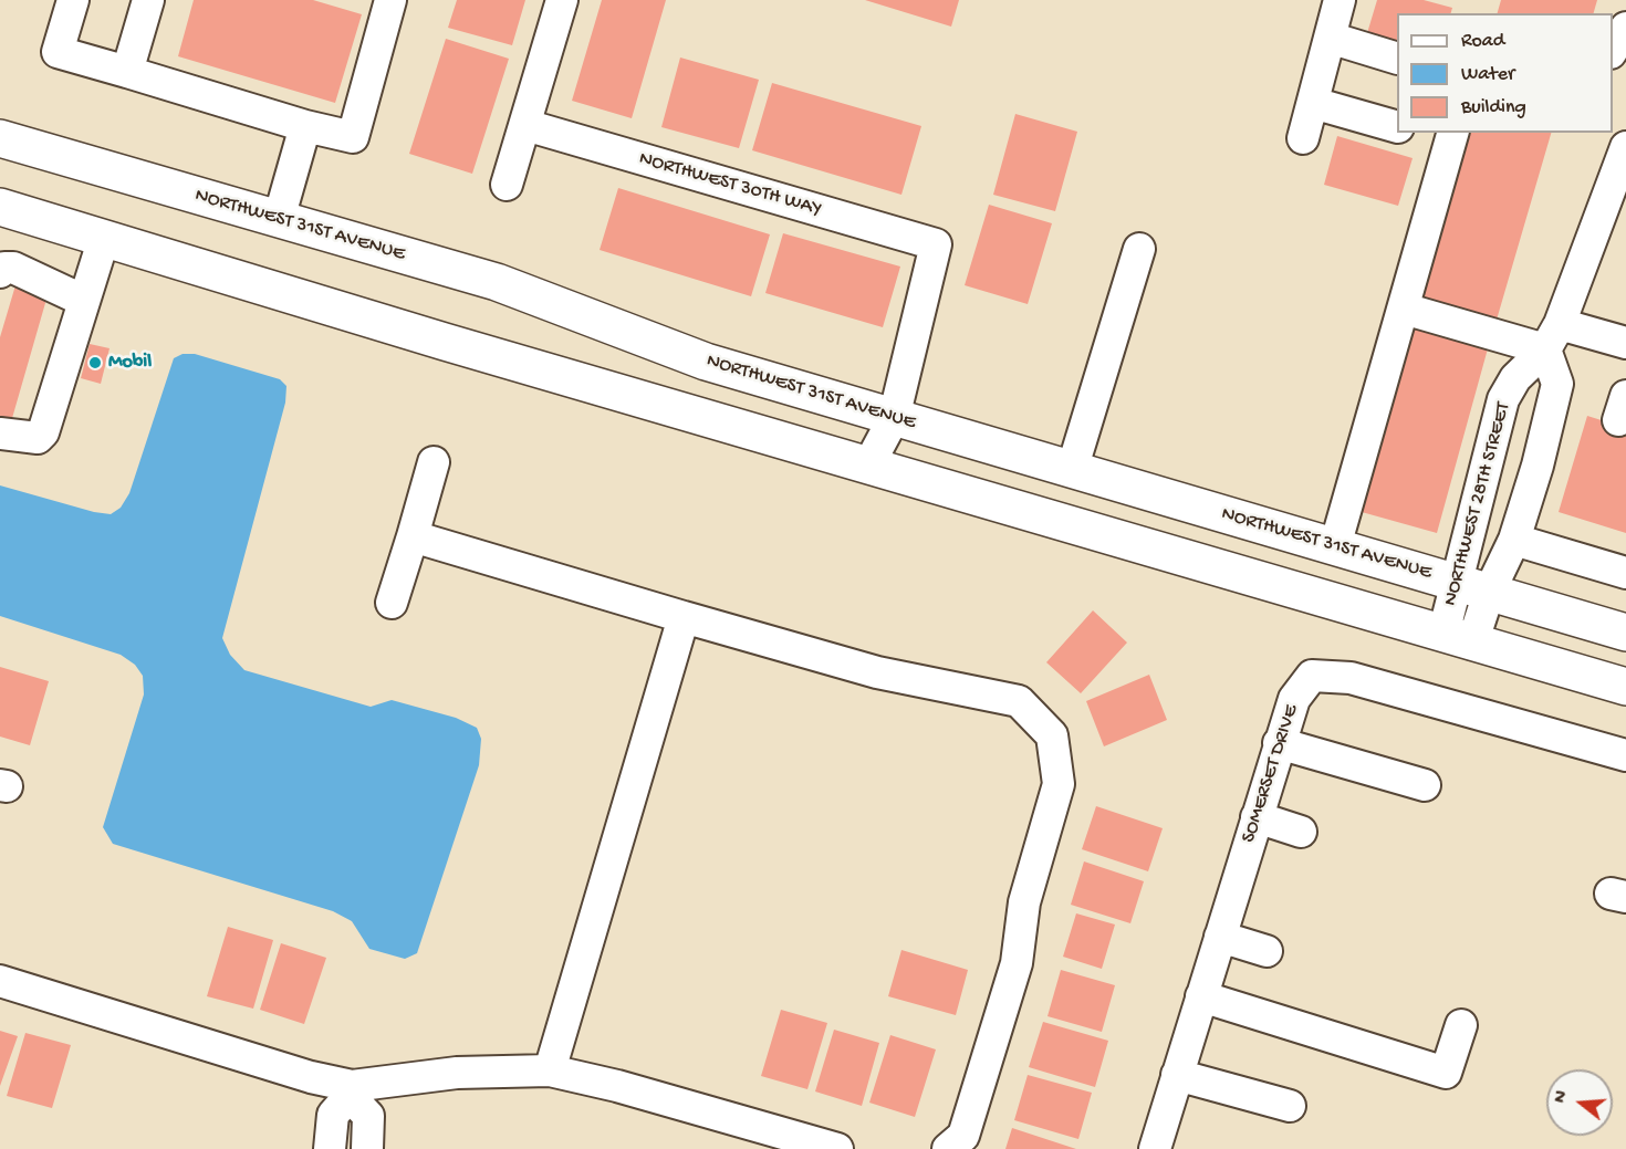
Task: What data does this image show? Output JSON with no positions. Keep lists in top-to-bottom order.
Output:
{
  "streets": {
    "main road": ["NORTHWEST 31ST AVENUE"],
    "street": ["NORTHWEST 30TH WAY", "NORTHWEST 28TH STREET", "SOMERSET DRIVE"]
  },
  "crossings": [
    ["NORTHWEST 30TH WAY", "NORTHWEST 31ST AVENUE"],
    ["NORTHWEST 31ST AVENUE", "NORTHWEST 28TH STREET"]
  ],
  "places": ["Mobil"],
  "legend": ["Road", "Water", "Building"],
  "north": "left"
}
